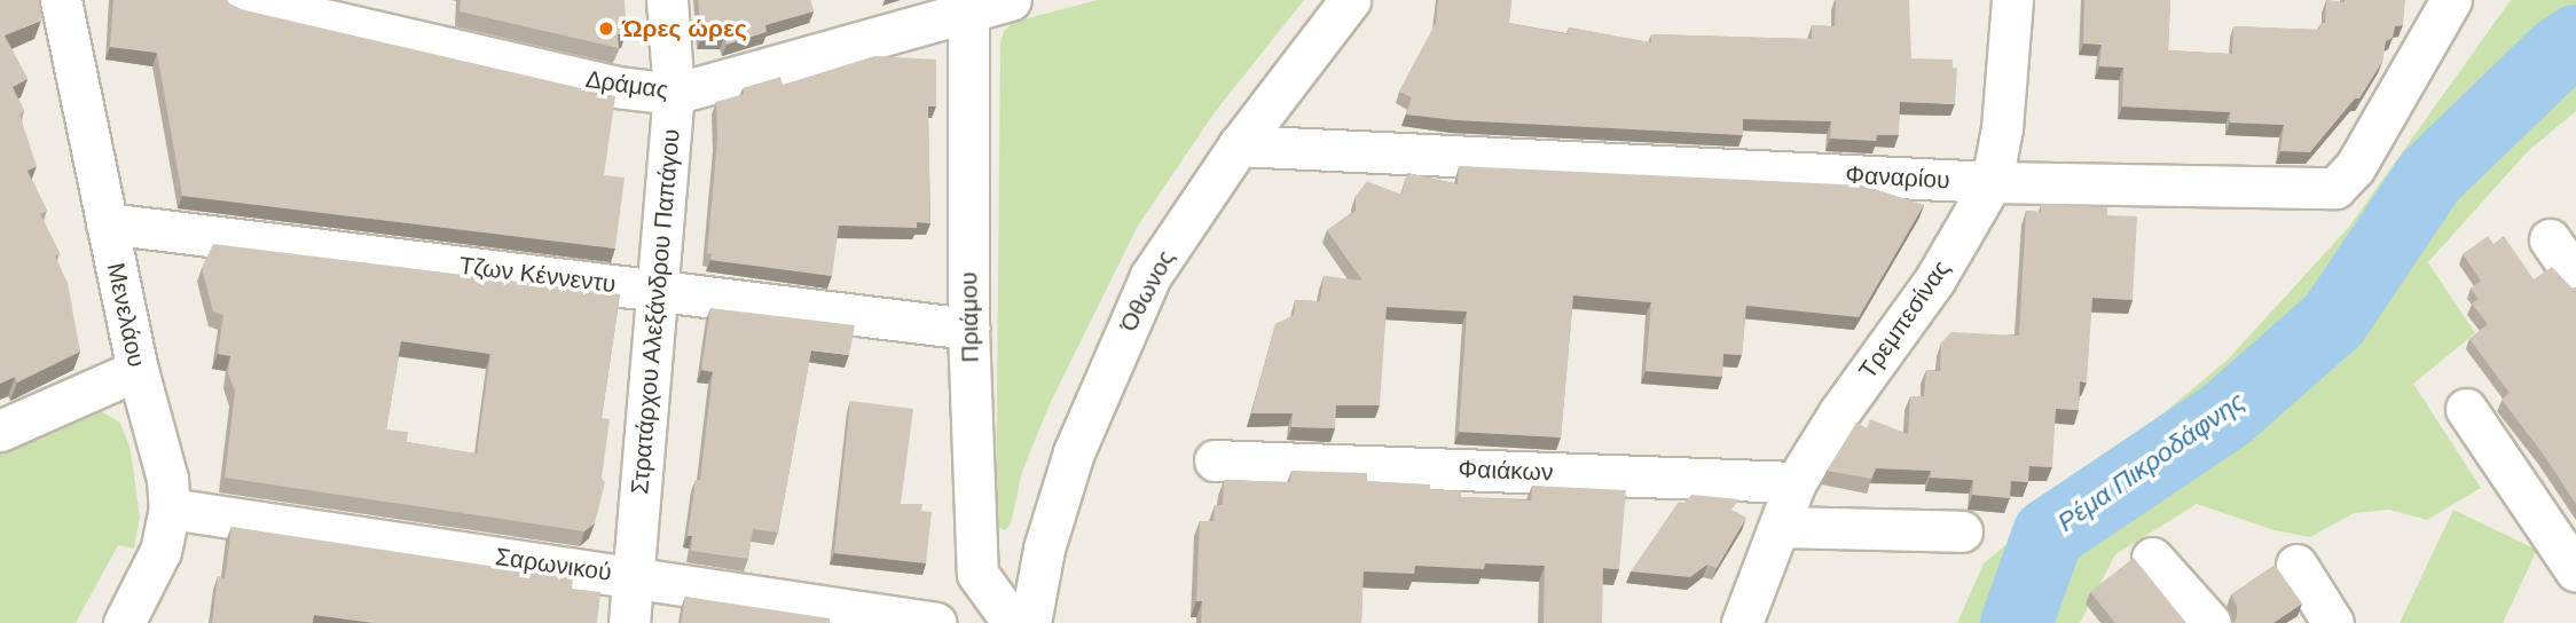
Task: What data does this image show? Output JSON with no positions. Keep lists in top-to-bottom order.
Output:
{
  "streets": {
    "street": [
      "Δράμας",
      "Φαναρίου",
      "Τζων Κέννεντυ",
      "Όθωνος",
      "Στρατάρχου Αλεξάνδρου Παπάγου",
      "Μενελάου",
      "Πριάμου",
      "Τρεμπεσίνας",
      "Φαιάκων",
      "Σαρωνικού"
    ]
  },
  "crossings": [
    ["Δράμας", "Στρατάρχου Αλεξάνδρου Παπάγου"],
    ["Δράμας", "Πριάμου"],
    ["Φαναρίου", "Όθωνος"],
    ["Φαναρίου", "Τρεμπεσίνας"],
    ["Τζων Κέννεντυ", "Στρατάρχου Αλεξάνδρου Παπάγου"],
    ["Τζων Κέννεντυ", "Μενελάου"],
    ["Τζων Κέννεντυ", "Πριάμου"],
    ["Στρατάρχου Αλεξάνδρου Παπάγου", "Σαρωνικού"],
    ["Μενελάου", "Σαρωνικού"],
    ["Τρεμπεσίνας", "Φαιάκων"]
  ],
  "water": ["Ρέμα Πικροδάφνης"],
  "places": ["Ώρες ώρες"]
}
